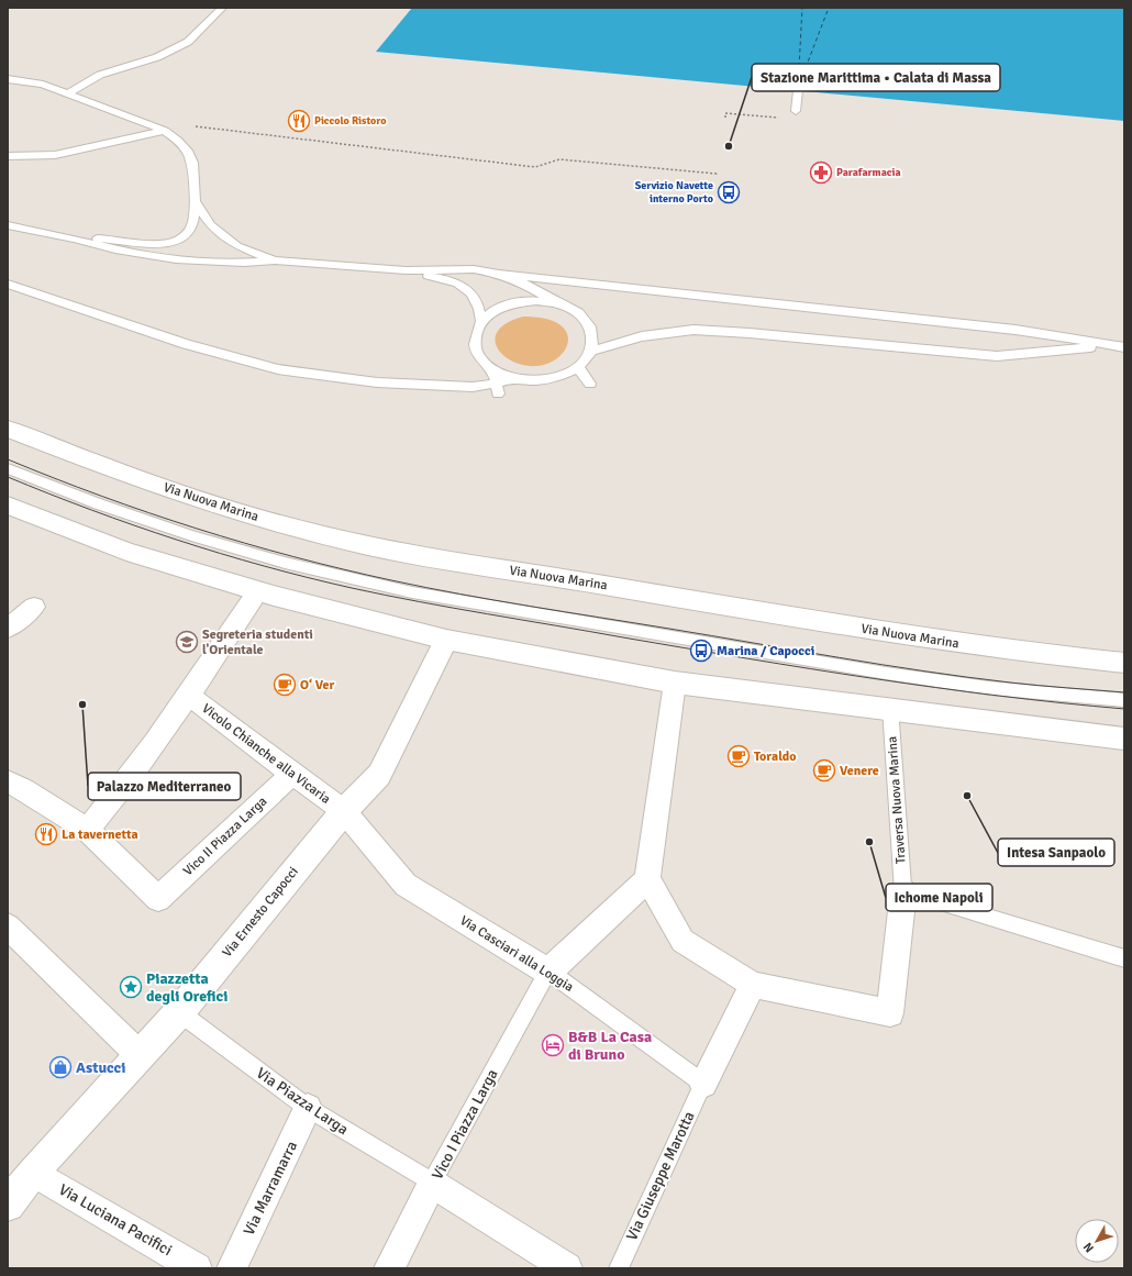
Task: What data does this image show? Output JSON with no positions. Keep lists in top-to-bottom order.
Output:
{
  "streets": {
    "main road": ["Via Nuova Marina", "Via Ernesto Capocci"],
    "street": [
      "Vicolo Chianche alla Vicaria",
      "Vico II Piazza Larga",
      "Via Casciari alla Loggia",
      "Vico I Piazza Larga",
      "Via Marramarra",
      "Via Luciana Pacifici"
    ],
    "lane": ["Traversa Nuova Marina", "Via Piazza Larga", "Via Giuseppe Marotta"]
  },
  "crossings": [
    ["Vicolo Chianche alla Vicaria", "Vico II Piazza Larga"],
    ["Vicolo Chianche alla Vicaria", "Via Ernesto Capocci"],
    ["Vicolo Chianche alla Vicaria", "Via Casciari alla Loggia"],
    ["Via Ernesto Capocci", "Via Casciari alla Loggia"],
    ["Via Ernesto Capocci", "Via Piazza Larga"],
    ["Via Ernesto Capocci", "Via Luciana Pacifici"],
    ["Via Casciari alla Loggia", "Vico I Piazza Larga"],
    ["Via Casciari alla Loggia", "Via Giuseppe Marotta"],
    ["Via Piazza Larga", "Vico I Piazza Larga"],
    ["Via Piazza Larga", "Via Marramarra"]
  ],
  "places": {
    "restaurant": ["Piccolo Ristoro", "La tavernetta"],
    "other": [
      "Stazione Marittima • Calata di Massa",
      "Palazzo Mediterraneo",
      "Intesa Sanpaolo",
      "Ichome Napoli"
    ],
    "pharmacy": ["Parafarmacia"],
    "bus stop": ["Servizio Navette interno Porto", "Marina / Capocci"],
    "school or university": ["Segreteria studenti l'Orientale"],
    "cafe": ["O‘ Ver", "Toraldo", "Venere"],
    "place": ["Piazzetta degli Orefici"],
    "hotel": ["B&B La Casa di Bruno"],
    "shop": ["Astucci"]
  },
  "north": "bottom left"
}
